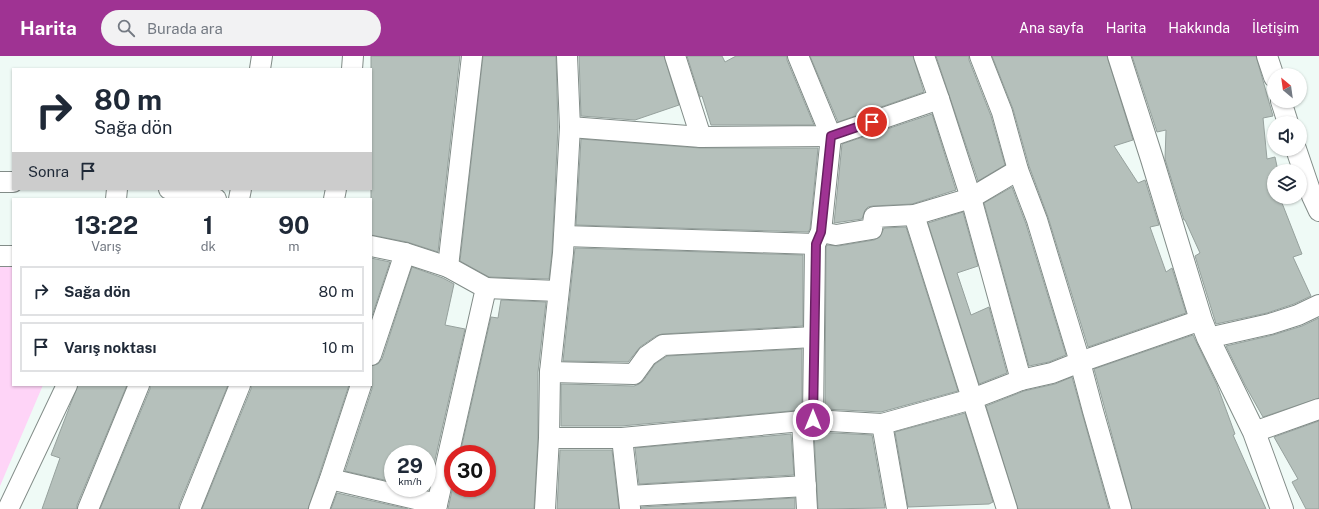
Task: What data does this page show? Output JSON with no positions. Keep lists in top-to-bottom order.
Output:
{
  "north": "top left",
  "page": {
    "header": "Harita",
    "search": "Burada ara",
    "nav": [
      "Ana sayfa",
      "Harita",
      "Hakkında",
      "İletişim"
    ],
    "turn": ["80 m", "Sağa dön"],
    "then": "Sonra",
    "eta": [
      "13:22",
      "Varış",
      "1",
      "dk",
      "90",
      "m"
    ],
    "list": [
      {
        "name": "Sağa dön",
        "value": "80 m"
      },
      {
        "name": "Varış noktası",
        "value": "10 m"
      }
    ],
    "speed": "29 km/h",
    "limit": "30"
  }
}
